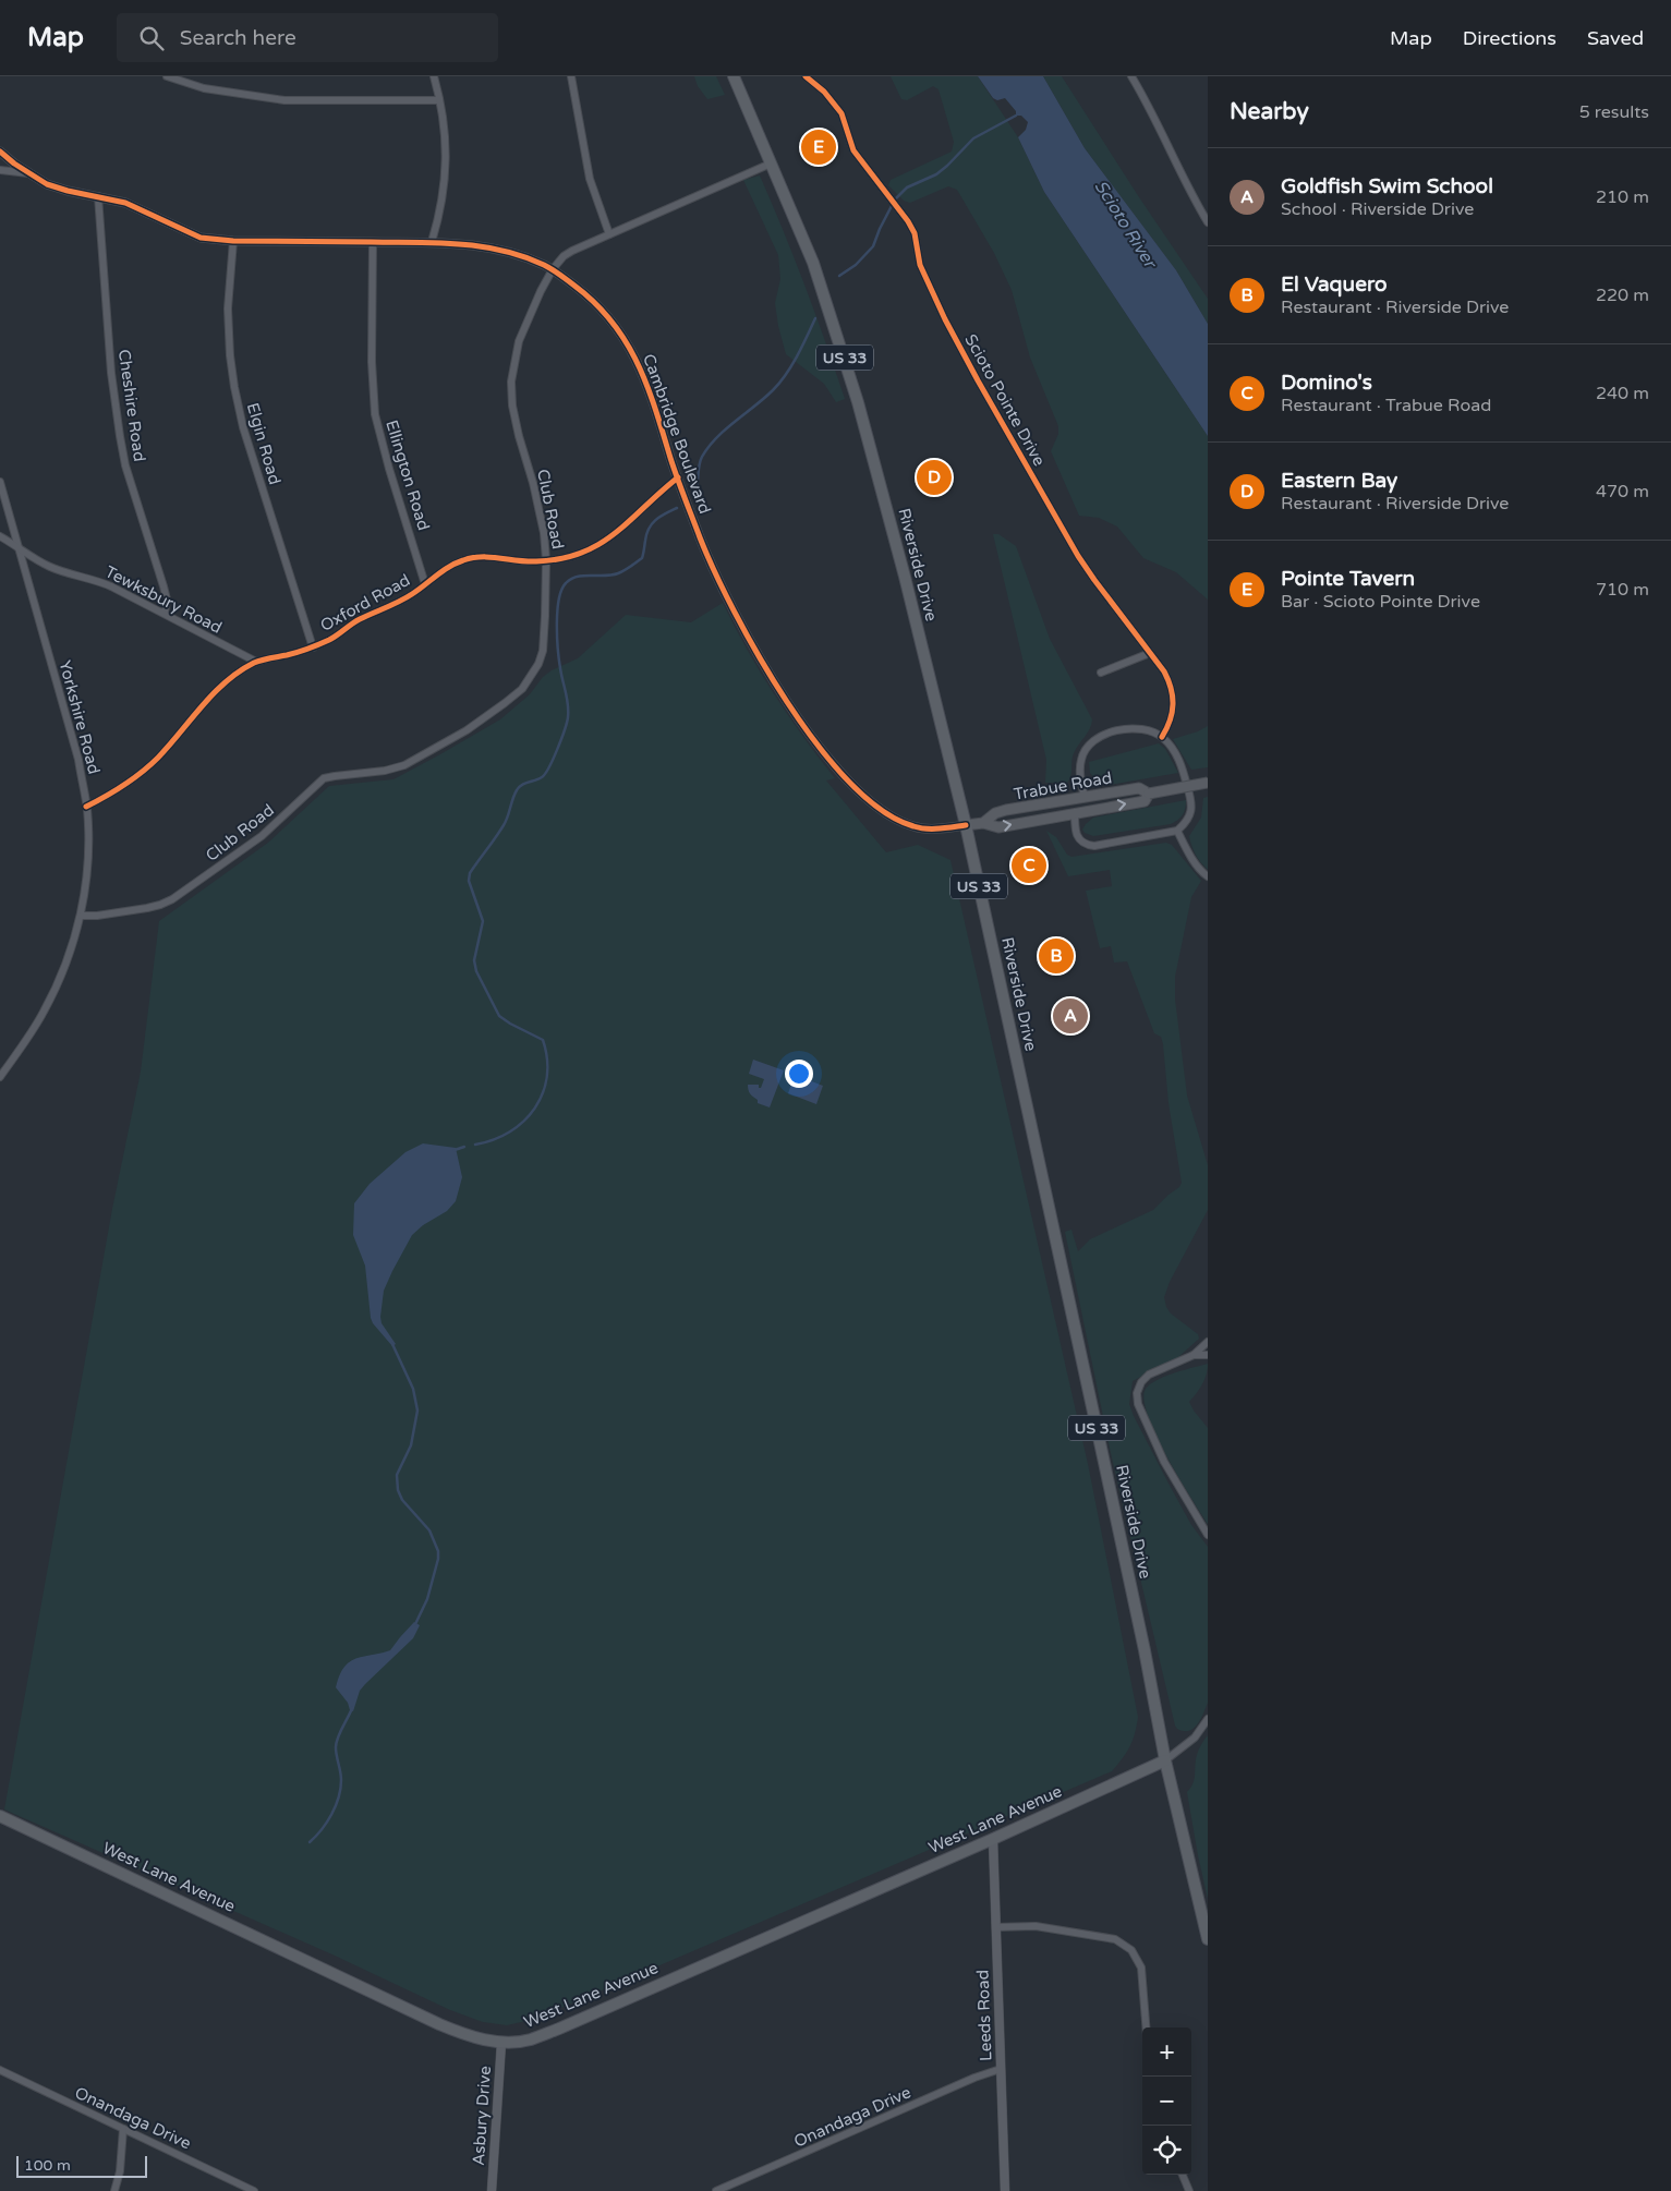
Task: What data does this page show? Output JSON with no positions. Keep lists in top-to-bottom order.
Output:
{
  "streets": {
    "main road": [
      "US 33",
      "Riverside Drive",
      "Trabue Road",
      "West Lane Avenue"
    ],
    "street": [
      "Scioto Pointe Drive",
      "Cheshire Road",
      "Cambridge Boulevard",
      "Elgin Road",
      "Ellington Road",
      "Club Road",
      "Tewksbury Road",
      "Oxford Road",
      "Yorkshire Road",
      "Leeds Road",
      "Asbury Drive",
      "Onandaga Drive"
    ]
  },
  "crossings": [
    ["Cheshire Road", "Cambridge Boulevard"],
    ["Cheshire Road", "Tewksbury Road"],
    ["Cambridge Boulevard", "Elgin Road"],
    ["Cambridge Boulevard", "Ellington Road"],
    ["Cambridge Boulevard", "Club Road"],
    ["Cambridge Boulevard", "Riverside Drive"],
    ["Cambridge Boulevard", "Oxford Road"],
    ["Cambridge Boulevard", "Trabue Road"],
    ["Elgin Road", "Oxford Road"],
    ["Ellington Road", "Oxford Road"],
    ["Club Road", "Riverside Drive"],
    ["Club Road", "Oxford Road"],
    ["Club Road", "Yorkshire Road"],
    ["Riverside Drive", "Trabue Road"],
    ["Riverside Drive", "West Lane Avenue"],
    ["Tewksbury Road", "Oxford Road"],
    ["Tewksbury Road", "Yorkshire Road"],
    ["Oxford Road", "Yorkshire Road"],
    ["West Lane Avenue", "Leeds Road"],
    ["West Lane Avenue", "Asbury Drive"],
    ["Leeds Road", "Onandaga Drive"]
  ],
  "water": ["Scioto River"],
  "scale_bar": "100 m",
  "page": {
    "header": "Map",
    "search": "Search here",
    "nav": ["Map", "Directions", "Saved"],
    "heading": ["Nearby", "5 results"],
    "pins": [
      "E",
      "D",
      "C",
      "B",
      "A"
    ],
    "list": [
      {
        "mark": "A",
        "name": "Goldfish Swim School",
        "note": "School · Riverside Drive",
        "value": "210 m"
      },
      {
        "mark": "B",
        "name": "El Vaquero",
        "note": "Restaurant · Riverside Drive",
        "value": "220 m"
      },
      {
        "mark": "C",
        "name": "Domino's",
        "note": "Restaurant · Trabue Road",
        "value": "240 m"
      },
      {
        "mark": "D",
        "name": "Eastern Bay",
        "note": "Restaurant · Riverside Drive",
        "value": "470 m"
      },
      {
        "mark": "E",
        "name": "Pointe Tavern",
        "note": "Bar · Scioto Pointe Drive",
        "value": "710 m"
      }
    ],
    "map_buttons": ["+", "−"],
    "scale": "100 m"
  }
}
